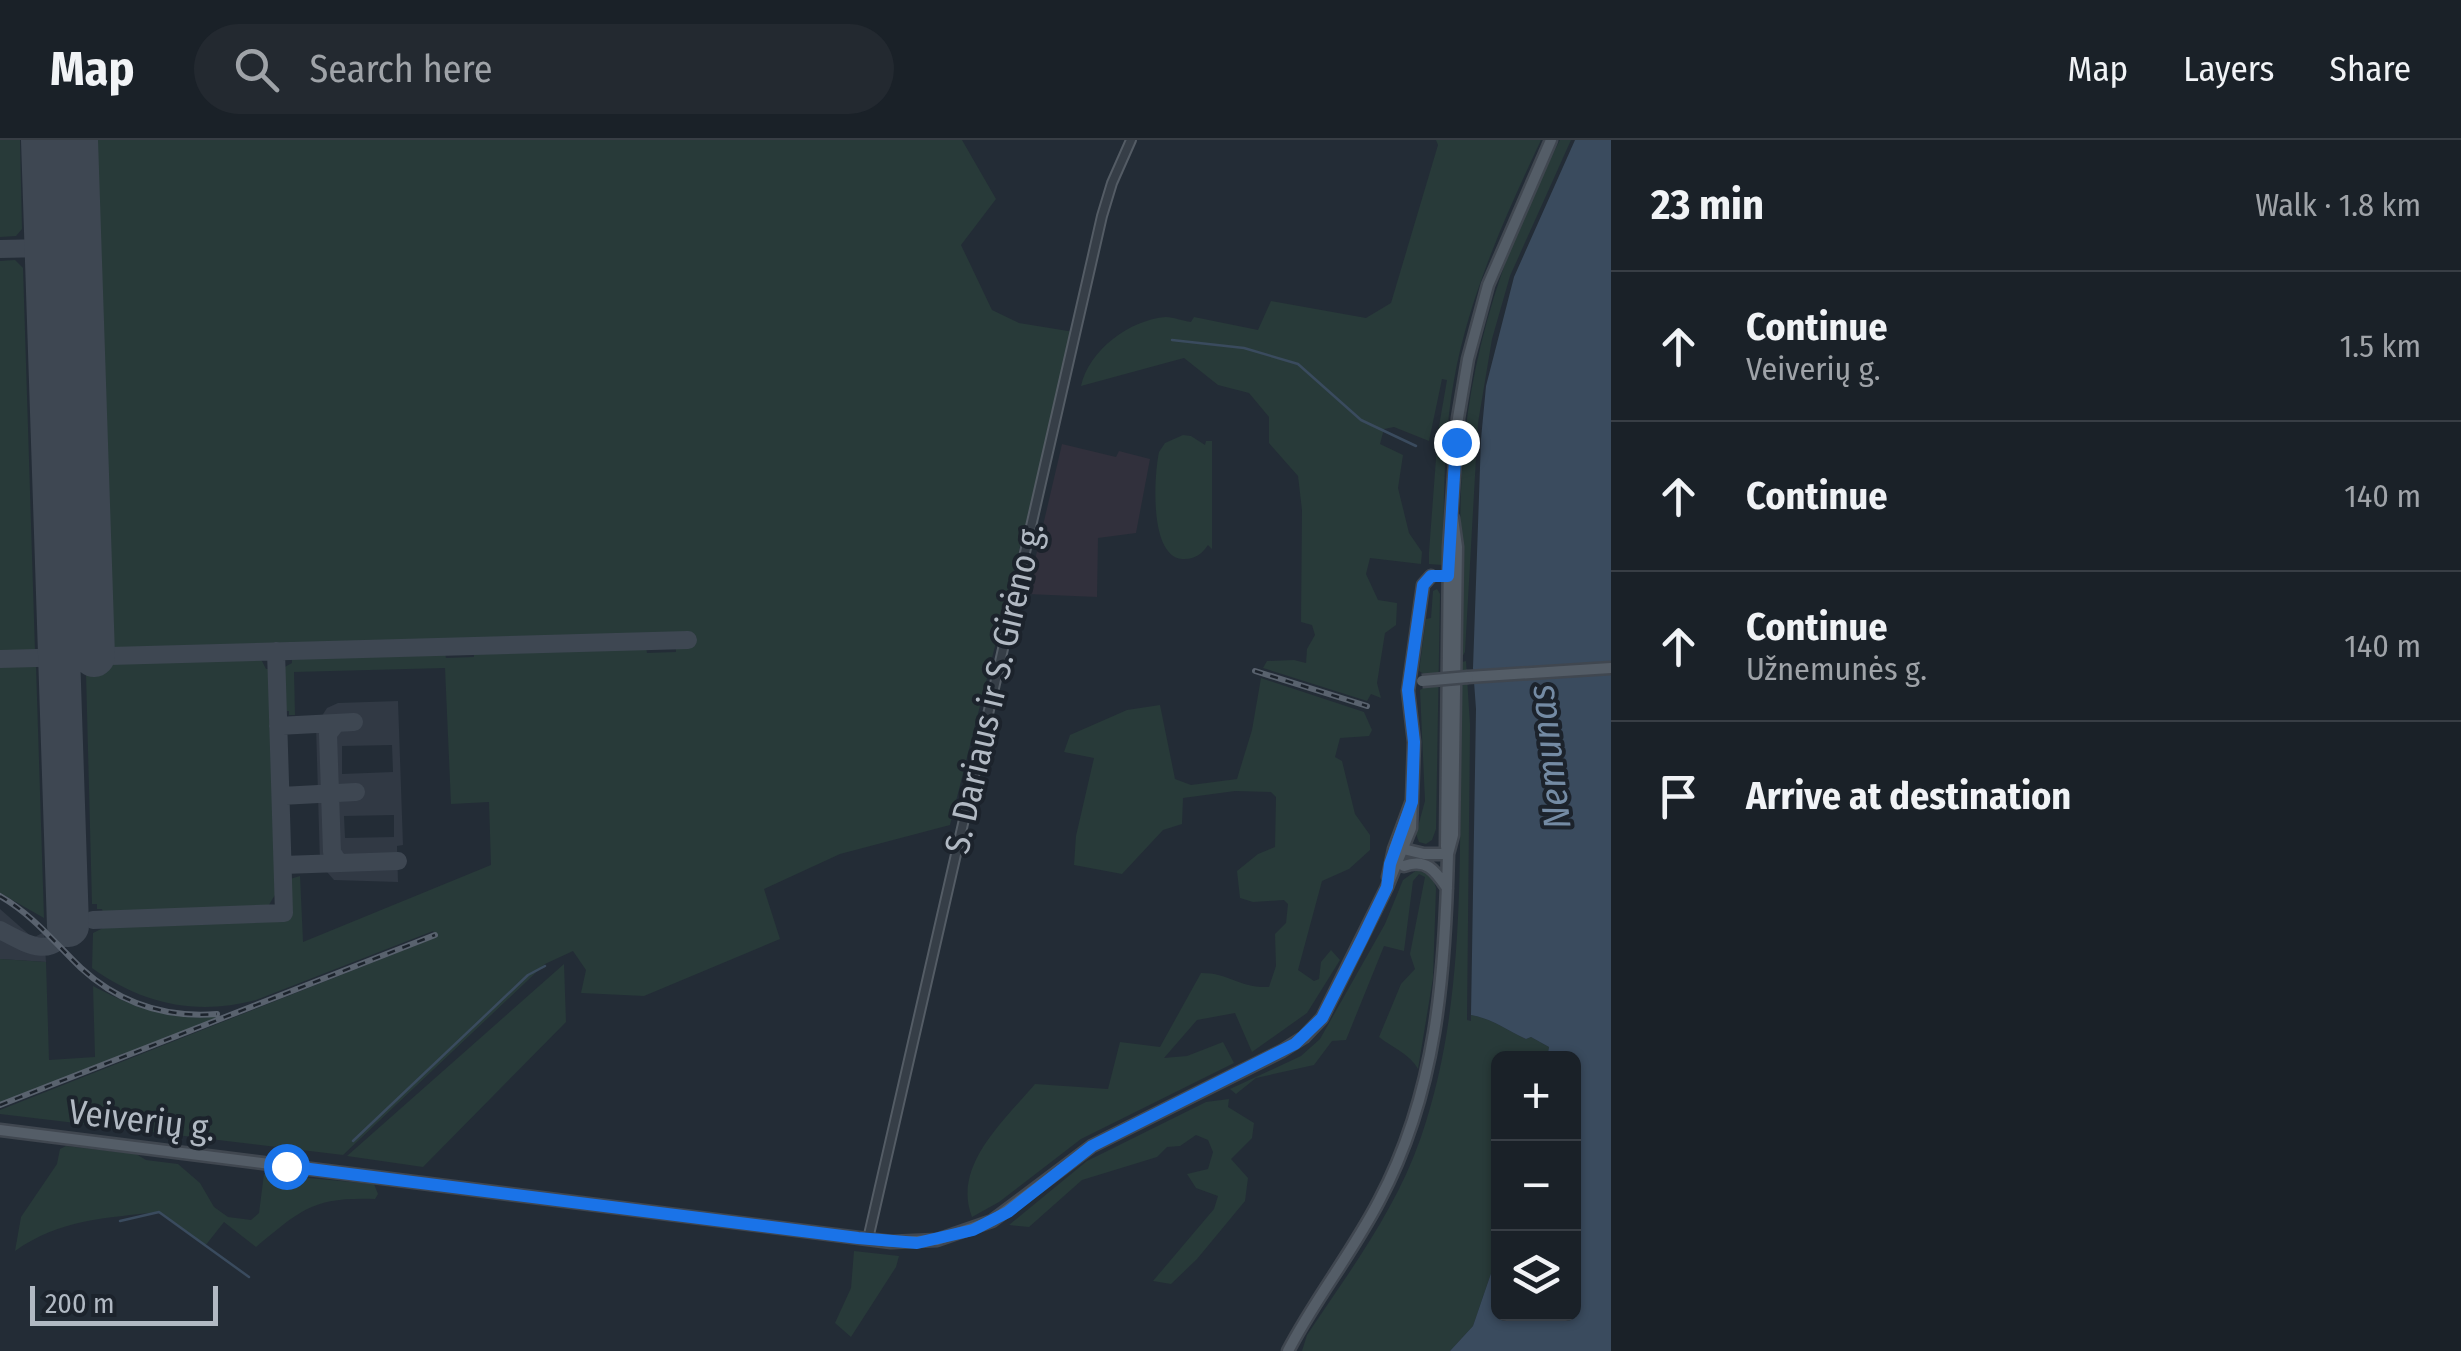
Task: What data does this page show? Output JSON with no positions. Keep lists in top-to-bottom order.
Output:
{
  "streets": {
    "main road": ["Veiverių g."],
    "street": ["S. Dariaus ir S. Girėno g."]
  },
  "crossings": [
    ["S. Dariaus ir S. Girėno g.", "Veiverių g."]
  ],
  "water": ["Nemunas"],
  "scale_bar": "200 m",
  "page": {
    "header": "Map",
    "search": "Search here",
    "nav": ["Map", "Layers", "Share"],
    "heading": ["23 min", "Walk · 1.8 km"],
    "list": [
      ["Continue", "Veiverių g.", "1.5 km"],
      ["Continue", "140 m"],
      ["Continue", "Užnemunės g.", "140 m"],
      "Arrive at destination"
    ],
    "map_buttons": ["+", "−"],
    "scale": "200 m"
  }
}
